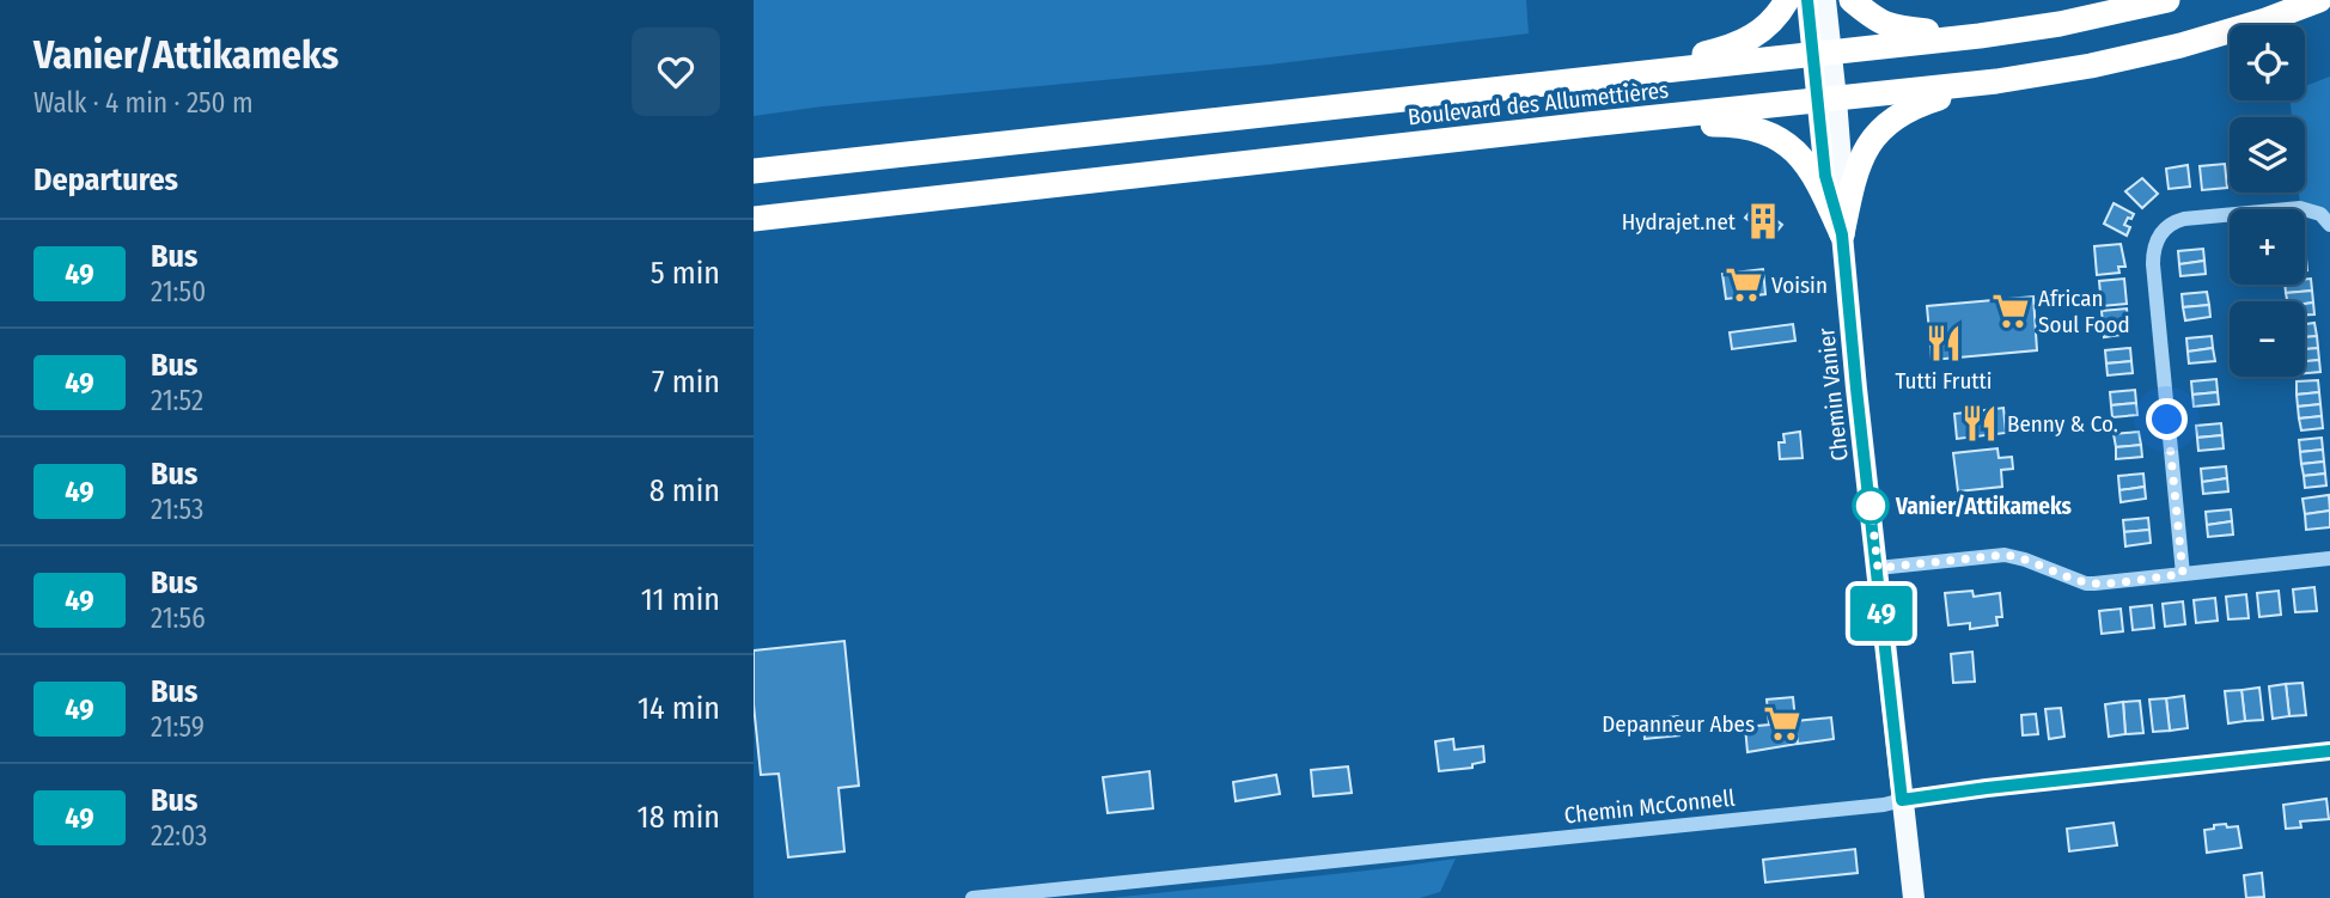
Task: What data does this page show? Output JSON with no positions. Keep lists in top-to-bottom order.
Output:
{
  "streets": {
    "highway": ["Boulevard des Allumettières"],
    "main road": ["Chemin Vanier"],
    "street": ["Chemin McConnell"]
  },
  "crossings": [
    ["Boulevard des Allumettières", "Chemin Vanier"],
    ["Chemin Vanier", "Chemin McConnell"]
  ],
  "places": {
    "building": ["Hydrajet.net"],
    "supermarket": ["Voisin", "African Soul Food", "Depanneur Abes"],
    "restaurant": ["Tutti Frutti", "Benny & Co."],
    "other": ["Vanier/Attikameks"]
  },
  "lines": ["bus line 49"],
  "page": {
    "heading": [
      ["Vanier/Attikameks", "Walk · 4 min · 250 m"],
      "Departures"
    ],
    "on_map": "49",
    "map_buttons": ["+", "−"],
    "list": [
      {
        "mark": "49",
        "name": "Bus",
        "note": "21:50",
        "value": "5 min"
      },
      {
        "mark": "49",
        "name": "Bus",
        "note": "21:52",
        "value": "7 min"
      },
      {
        "mark": "49",
        "name": "Bus",
        "note": "21:53",
        "value": "8 min"
      },
      {
        "mark": "49",
        "name": "Bus",
        "note": "21:56",
        "value": "11 min"
      },
      {
        "mark": "49",
        "name": "Bus",
        "note": "21:59",
        "value": "14 min"
      },
      {
        "mark": "49",
        "name": "Bus",
        "note": "22:03",
        "value": "18 min"
      }
    ]
  }
}
